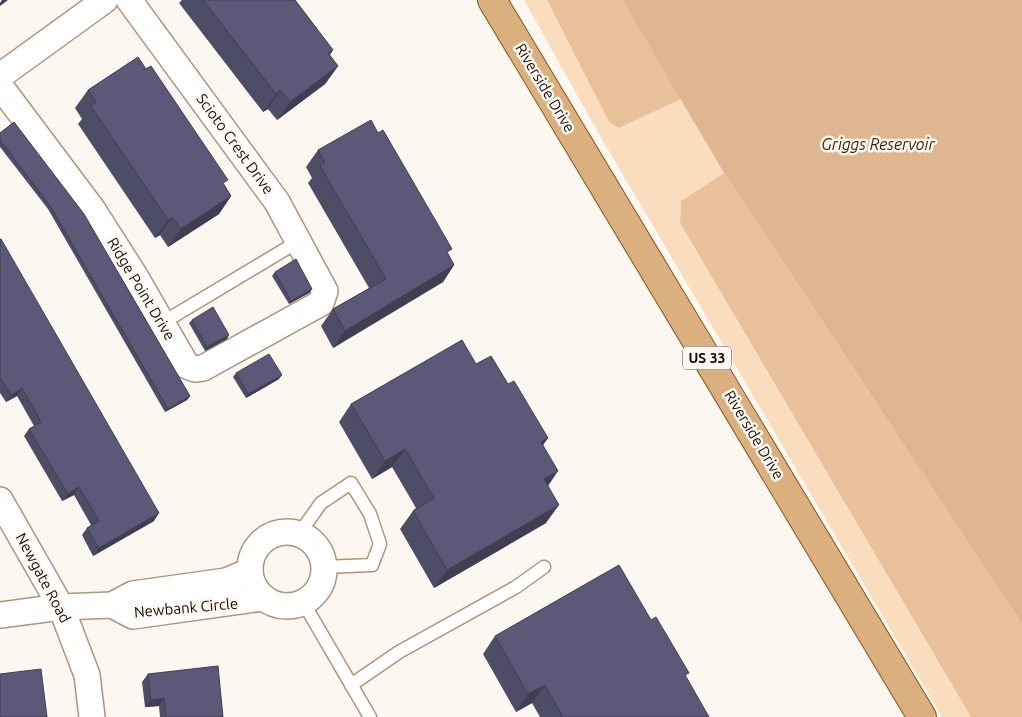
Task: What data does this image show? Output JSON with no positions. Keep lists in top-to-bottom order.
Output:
{
  "streets": {
    "main road": ["Riverside Drive", "US 33"],
    "street": [
      "Scioto Crest Drive",
      "Ridge Point Drive",
      "Newgate Road",
      "Newbank Circle"
    ]
  },
  "crossings": [
    ["Scioto Crest Drive", "Ridge Point Drive"],
    ["Newgate Road", "Newbank Circle"]
  ],
  "water": ["Griggs Reservoir"]
}
